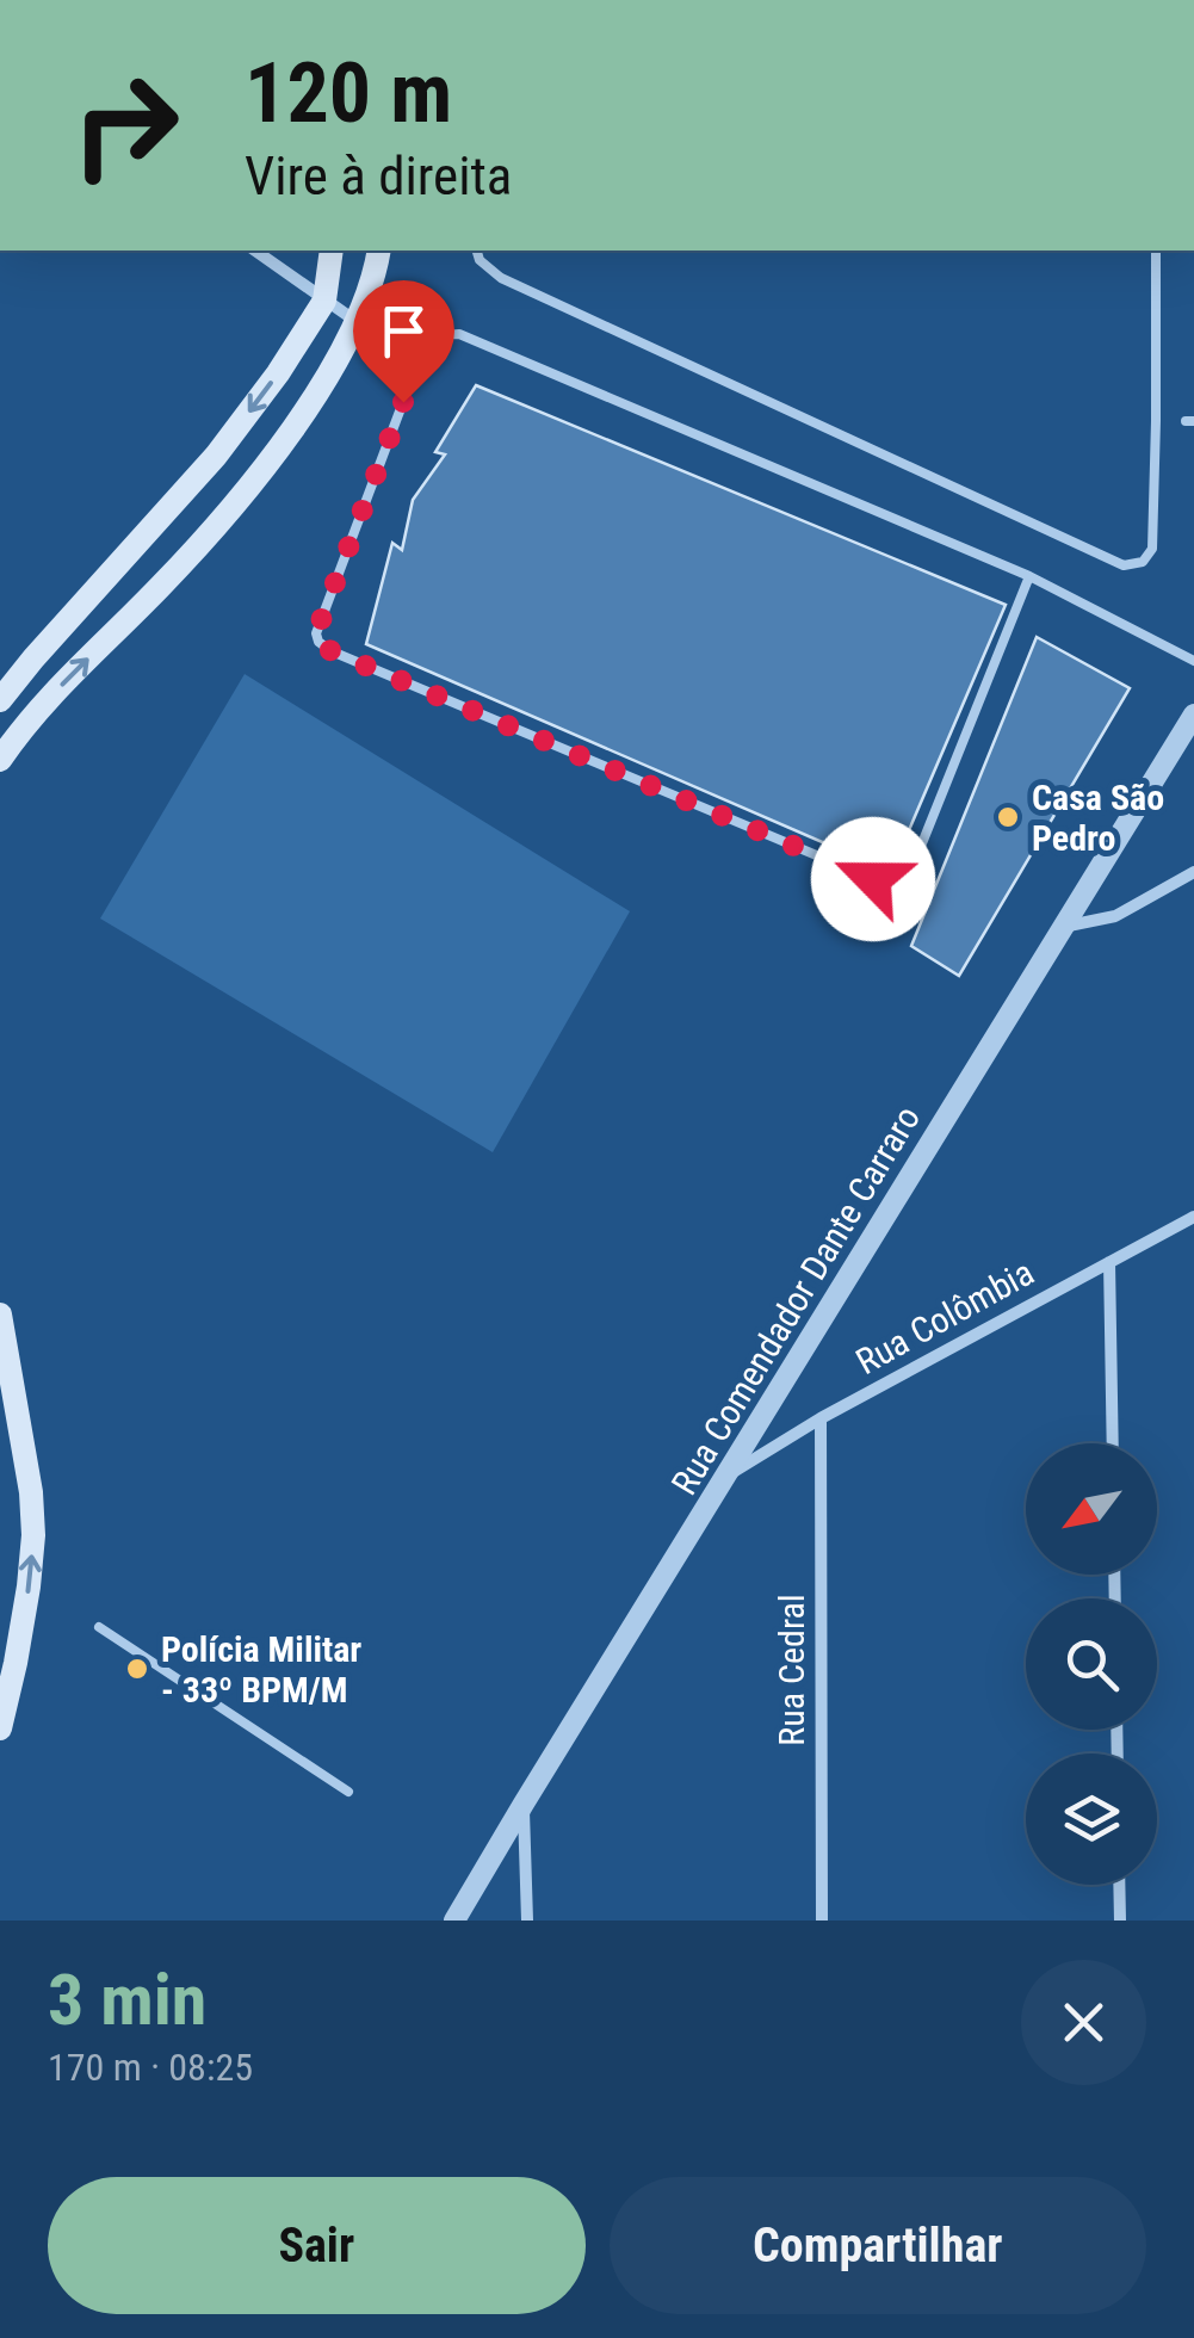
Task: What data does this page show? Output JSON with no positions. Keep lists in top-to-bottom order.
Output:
{
  "streets": {
    "street": ["Rua Comendador Dante Carraro", "Rua Colômbia", "Rua Cedral"]
  },
  "crossings": [
    ["Rua Comendador Dante Carraro", "Rua Colômbia"],
    ["Rua Colômbia", "Rua Cedral"]
  ],
  "places": ["Casa São Pedro", "Polícia Militar - 33º BPM/M"],
  "north": "bottom left",
  "page": {
    "turn": ["120 m", "Vire à direita"],
    "heading": ["3 min", "170 m · 08:25"],
    "buttons": ["Sair", "Compartilhar"]
  }
}
